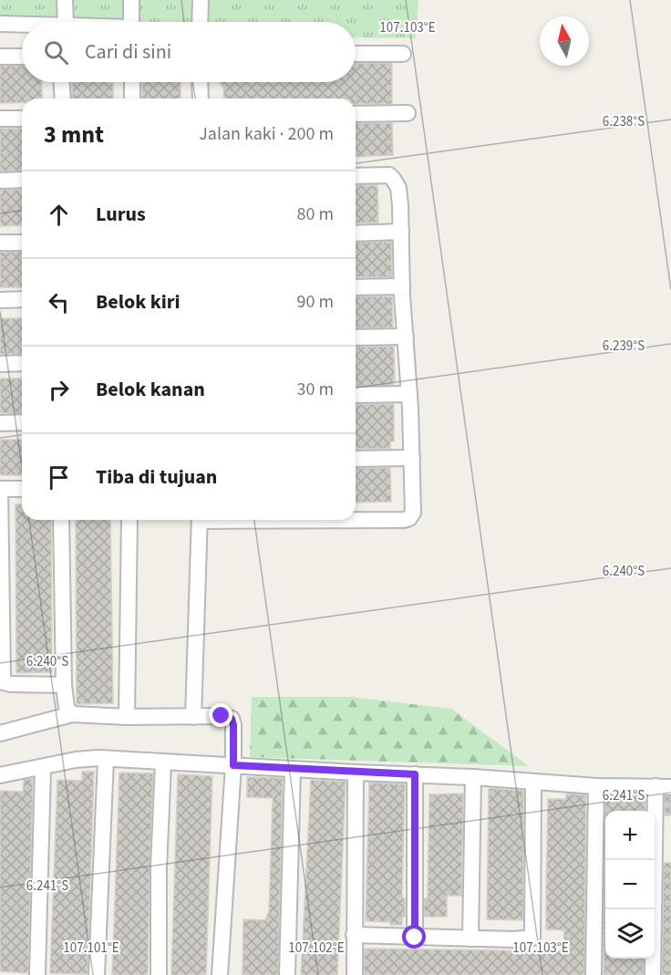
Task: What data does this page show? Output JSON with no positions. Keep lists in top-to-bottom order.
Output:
{
  "north": "top",
  "page": {
    "search": "Cari di sini",
    "heading": ["3 mnt", "Jalan kaki · 200 m"],
    "list": [
      ["Lurus", "80 m"],
      ["Belok kiri", "90 m"],
      ["Belok kanan", "30 m"],
      "Tiba di tujuan"
    ],
    "map_buttons": ["+", "−"]
  },
  "coordinates": [
    "107.103°E",
    "6.238°S",
    "6.239°S",
    "6.240°S",
    "6.241°S",
    "107.101°E",
    "107.102°E"
  ]
}
